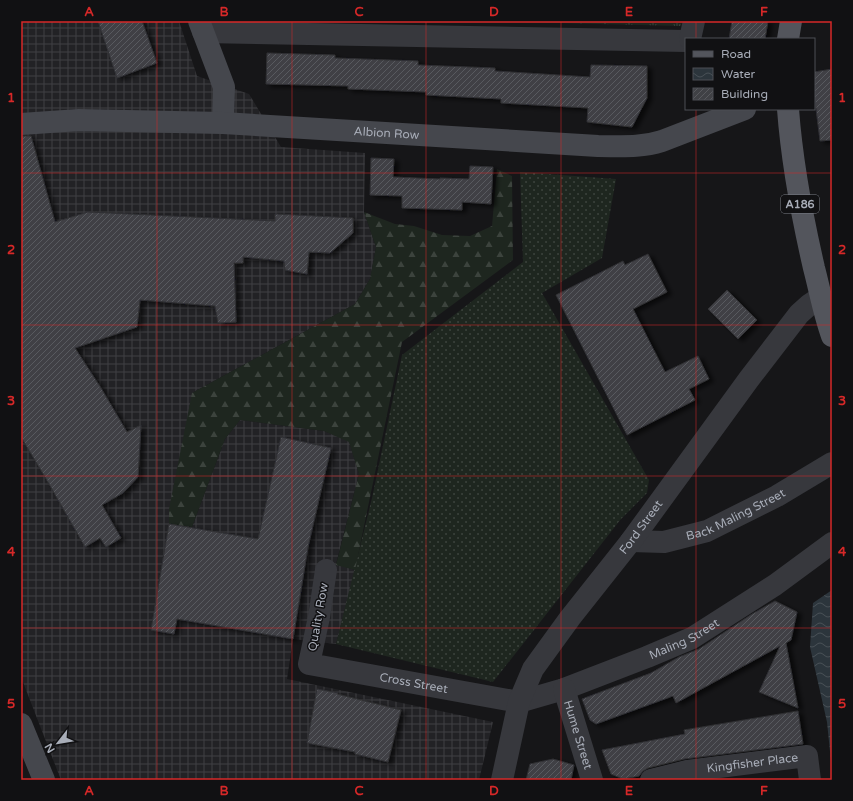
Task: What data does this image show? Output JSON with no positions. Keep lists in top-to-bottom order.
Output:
{
  "streets": {
    "main road": ["A186"],
    "street": [
      "Albion Row",
      "Back Maling Street",
      "Ford Street",
      "Quality Row",
      "Maling Street",
      "Cross Street",
      "Hume Street",
      "Kingfisher Place"
    ]
  },
  "crossings": [
    ["A186", "Ford Street"],
    ["Back Maling Street", "Ford Street"],
    ["Ford Street", "Maling Street"],
    ["Ford Street", "Cross Street"],
    ["Quality Row", "Cross Street"],
    ["Maling Street", "Cross Street"],
    ["Maling Street", "Hume Street"]
  ],
  "legend": ["Road", "Water", "Building"],
  "north": "bottom left",
  "grid": {
    "columns": [
      "A",
      "B",
      "C",
      "D",
      "E",
      "F"
    ],
    "rows": [
      "1",
      "2",
      "3",
      "4",
      "5"
    ]
  }
}
